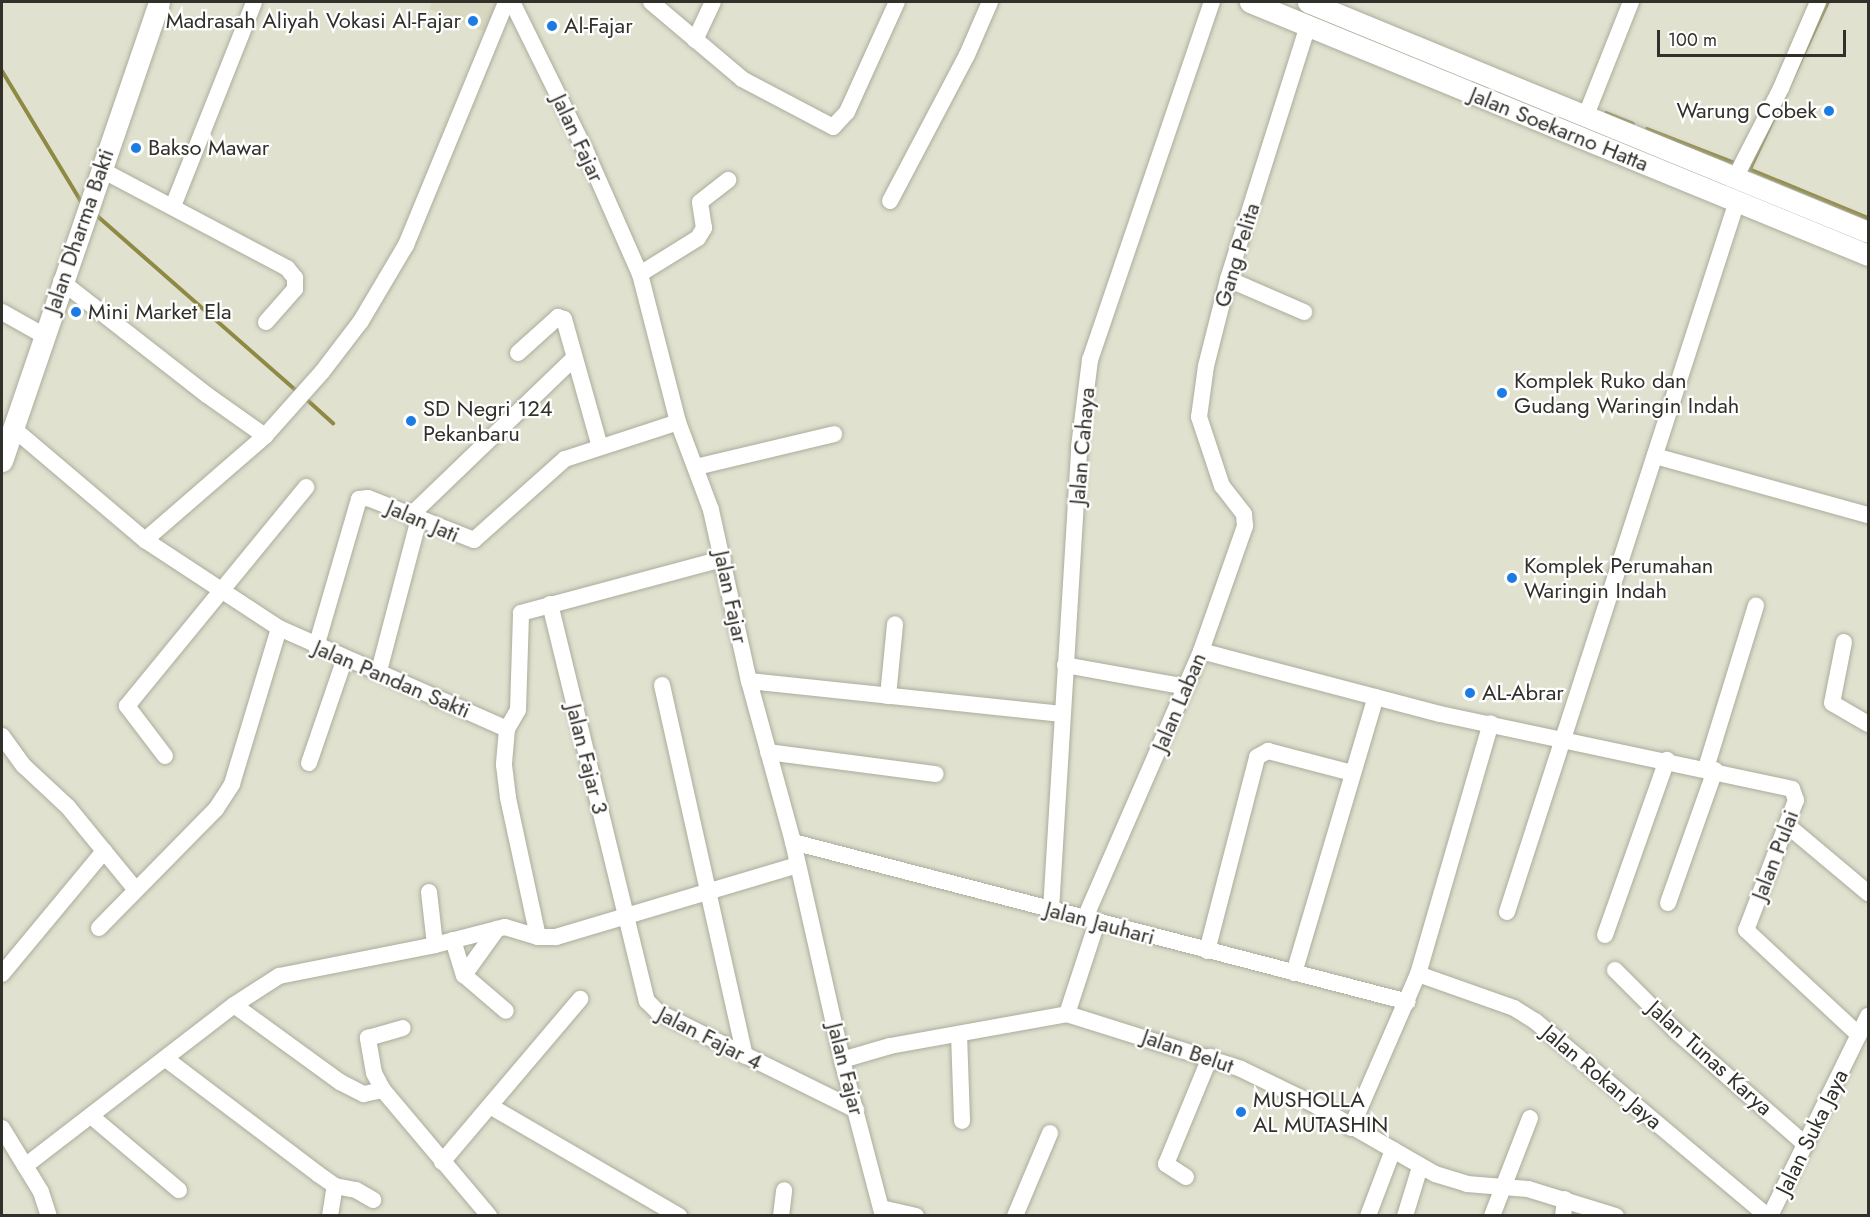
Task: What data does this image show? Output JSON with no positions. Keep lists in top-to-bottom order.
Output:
{
  "streets": {
    "main road": ["Jalan Soekarno Hatta", "Jalan Dharma Bakti"],
    "street": [
      "Jalan Fajar",
      "Gang Pelita",
      "Jalan Cahaya",
      "Jalan Jati",
      "Jalan Pandan Sakti",
      "Jalan Laban",
      "Jalan Fajar 3",
      "Jalan Pulai",
      "Jalan Jauhari",
      "Jalan Fajar 4",
      "Jalan Belut",
      "Jalan Tunas Karya",
      "Jalan Rokan Jaya",
      "Jalan Suka Jaya"
    ]
  },
  "crossings": [
    ["Jalan Soekarno Hatta", "Gang Pelita"],
    ["Jalan Fajar", "Jalan Jati"],
    ["Jalan Fajar", "Jalan Jauhari"],
    ["Jalan Fajar", "Jalan Fajar 4"],
    ["Jalan Fajar", "Jalan Belut"],
    ["Jalan Dharma Bakti", "Jalan Pandan Sakti"],
    ["Gang Pelita", "Jalan Laban"],
    ["Jalan Cahaya", "Jalan Jauhari"],
    ["Jalan Jati", "Jalan Pandan Sakti"],
    ["Jalan Laban", "Jalan Pulai"],
    ["Jalan Laban", "Jalan Jauhari"],
    ["Jalan Laban", "Jalan Belut"],
    ["Jalan Fajar 3", "Jalan Fajar 4"],
    ["Jalan Pulai", "Jalan Suka Jaya"],
    ["Jalan Tunas Karya", "Jalan Suka Jaya"],
    ["Jalan Rokan Jaya", "Jalan Suka Jaya"]
  ],
  "places": [
    "Madrasah Aliyah Vokasi Al-Fajar",
    "Al-Fajar",
    "Warung Cobek",
    "Bakso Mawar",
    "Mini Market Ela",
    "Komplek Ruko dan Gudang Waringin Indah",
    "SD Negri 124 Pekanbaru",
    "Komplek Perumahan Waringin Indah",
    "AL-Abrar",
    "MUSHOLLA AL MUTASHIN"
  ],
  "scale_bar": "100 m"
}
